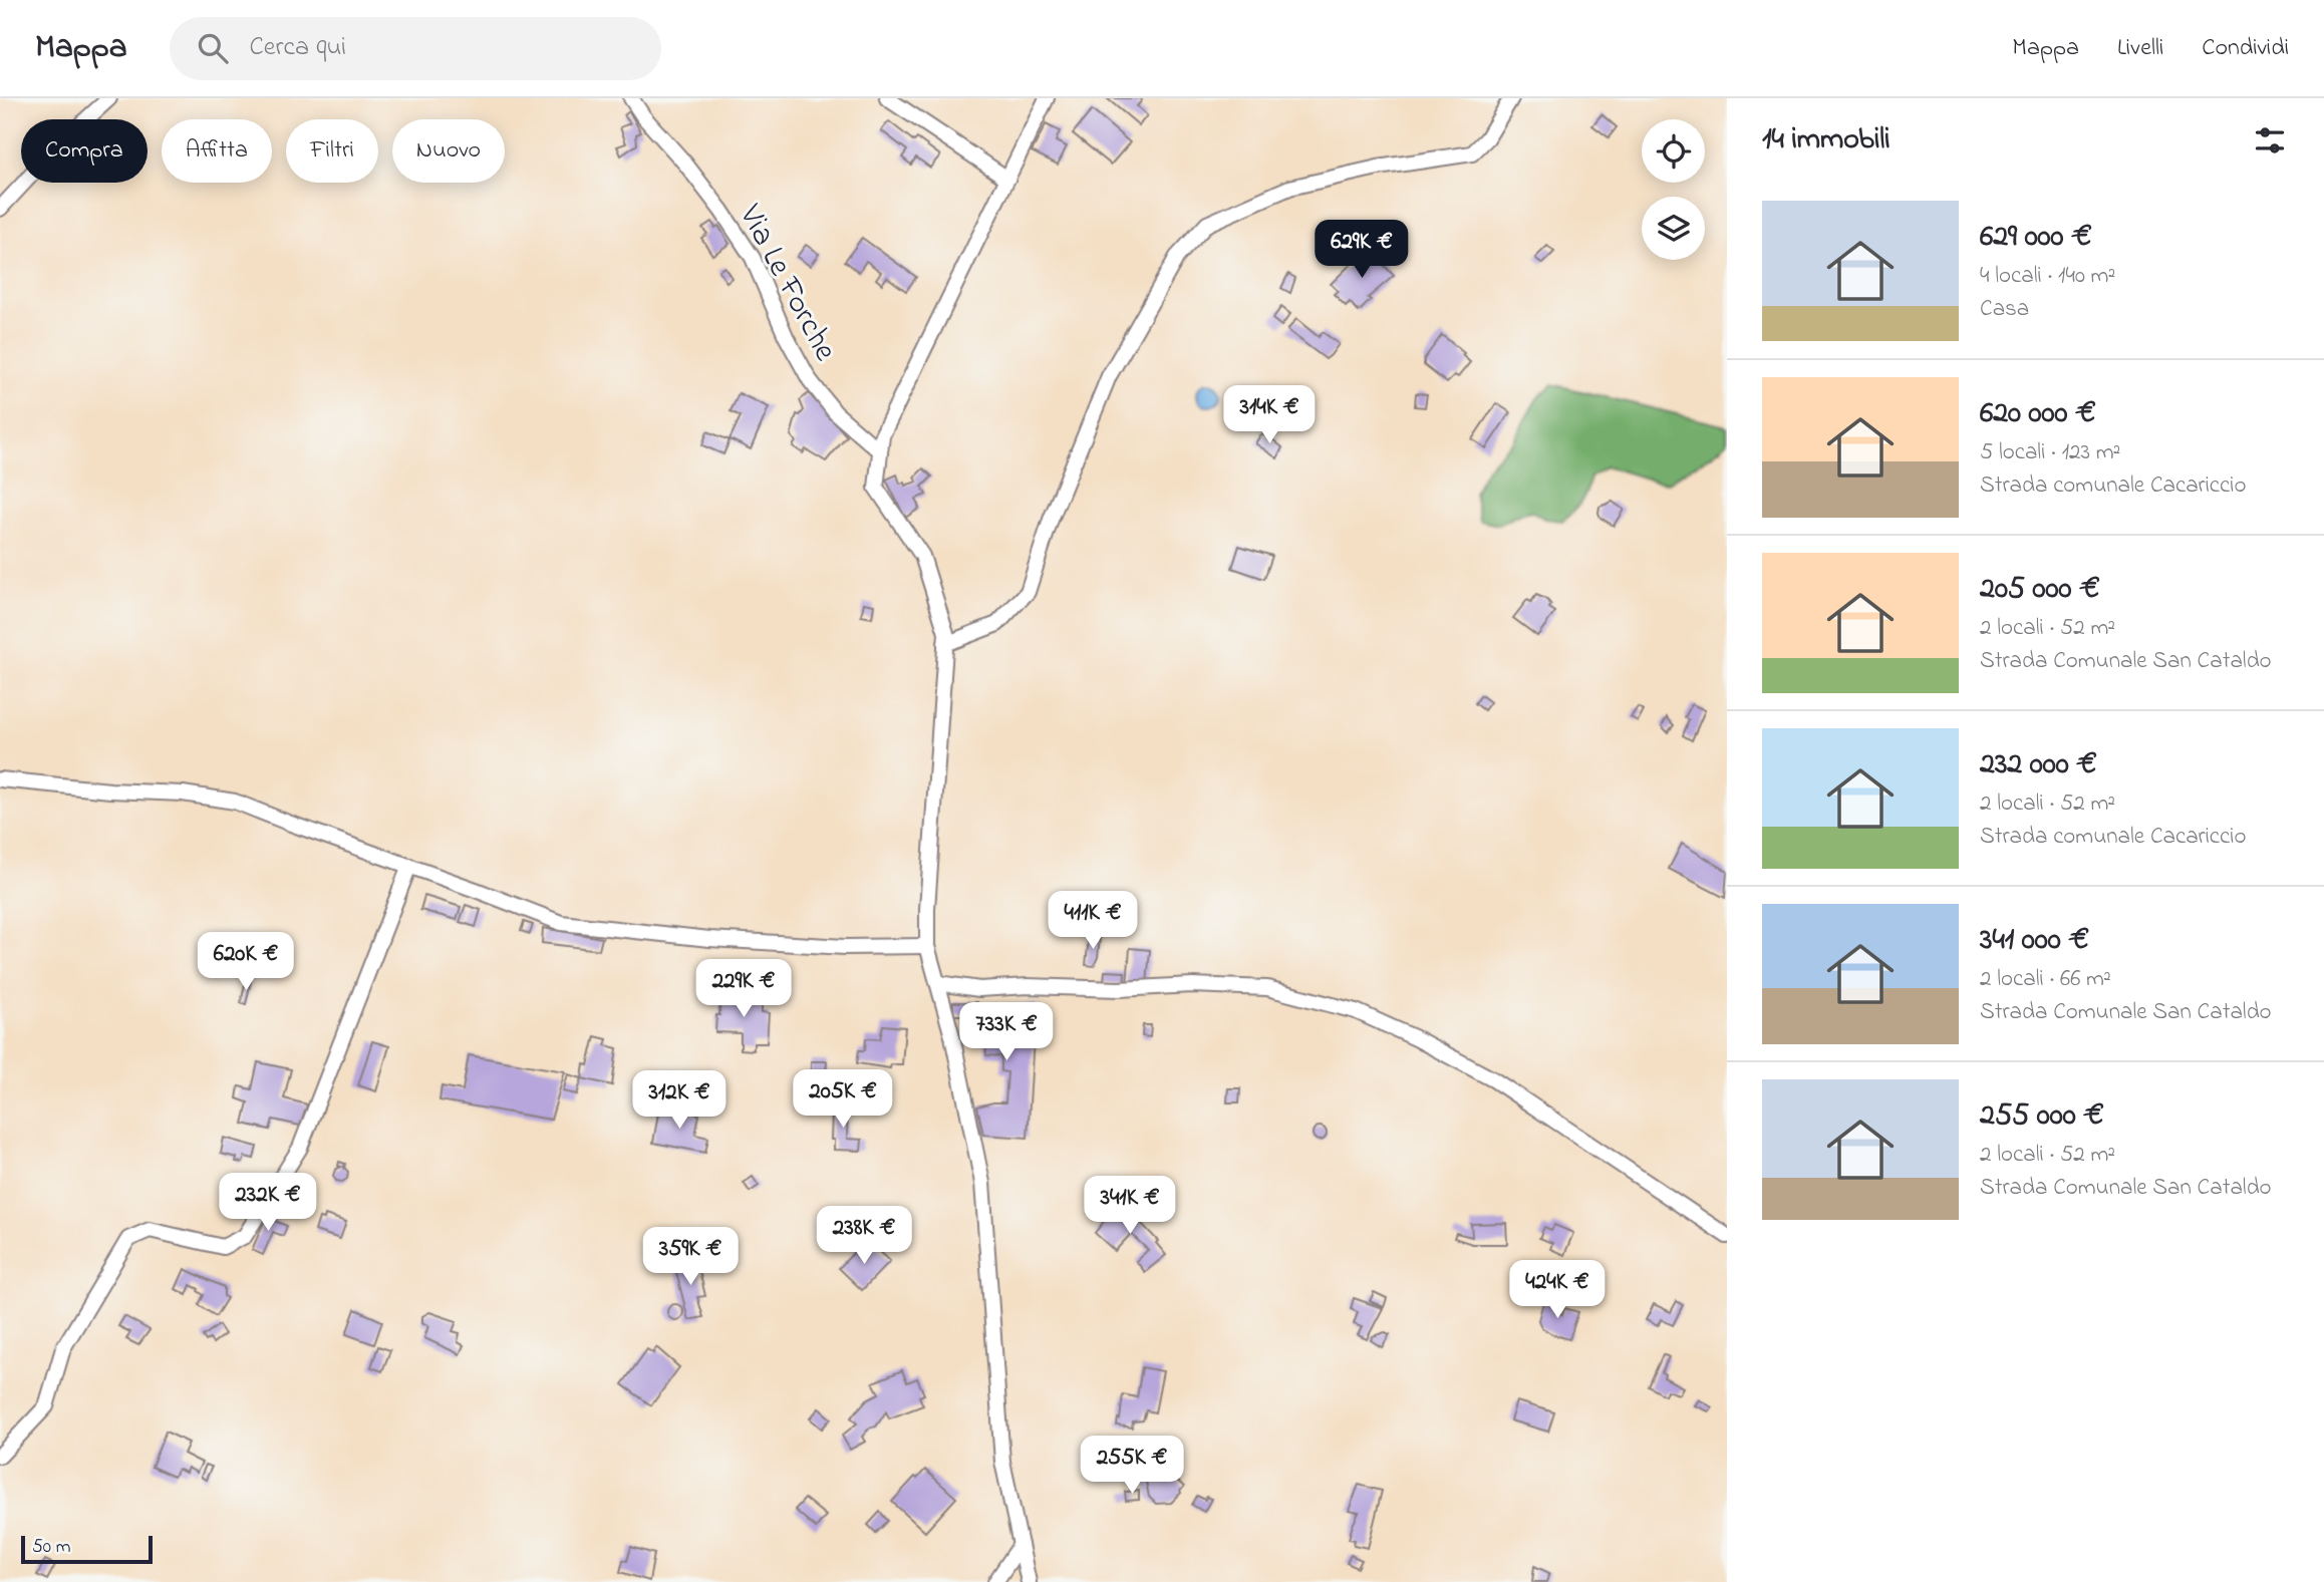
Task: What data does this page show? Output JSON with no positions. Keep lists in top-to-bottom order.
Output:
{
  "streets": {
    "street": ["Via Le Forche"]
  },
  "scale_bar": "50 m",
  "page": {
    "header": "Mappa",
    "search": "Cerca qui",
    "nav": ["Mappa", "Livelli", "Condividi"],
    "heading": "14 immobili",
    "chip": [
      "Compra",
      "Affitta",
      "Filtri",
      "Nuovo"
    ],
    "list": [
      {
        "name": "629 000 €",
        "note": "4 locali · 140 m² · Casa"
      },
      {
        "name": "620 000 €",
        "note": "5 locali · 123 m² · Strada comunale Cacariccio"
      },
      {
        "name": "205 000 €",
        "note": "2 locali · 52 m² · Strada Comunale San Cataldo"
      },
      {
        "name": "232 000 €",
        "note": "2 locali · 52 m² · Strada comunale Cacariccio"
      },
      {
        "name": "341 000 €",
        "note": "2 locali · 66 m² · Strada Comunale San Cataldo"
      },
      {
        "name": "255 000 €",
        "note": "2 locali · 52 m² · Strada Comunale San Cataldo"
      }
    ],
    "price": [
      "629K €",
      "314K €",
      "411K €",
      "620K €",
      "229K €",
      "733K €",
      "205K €",
      "312K €",
      "232K €",
      "341K €",
      "238K €",
      "359K €",
      "424K €",
      "255K €"
    ],
    "scale": "50 m"
  }
}
